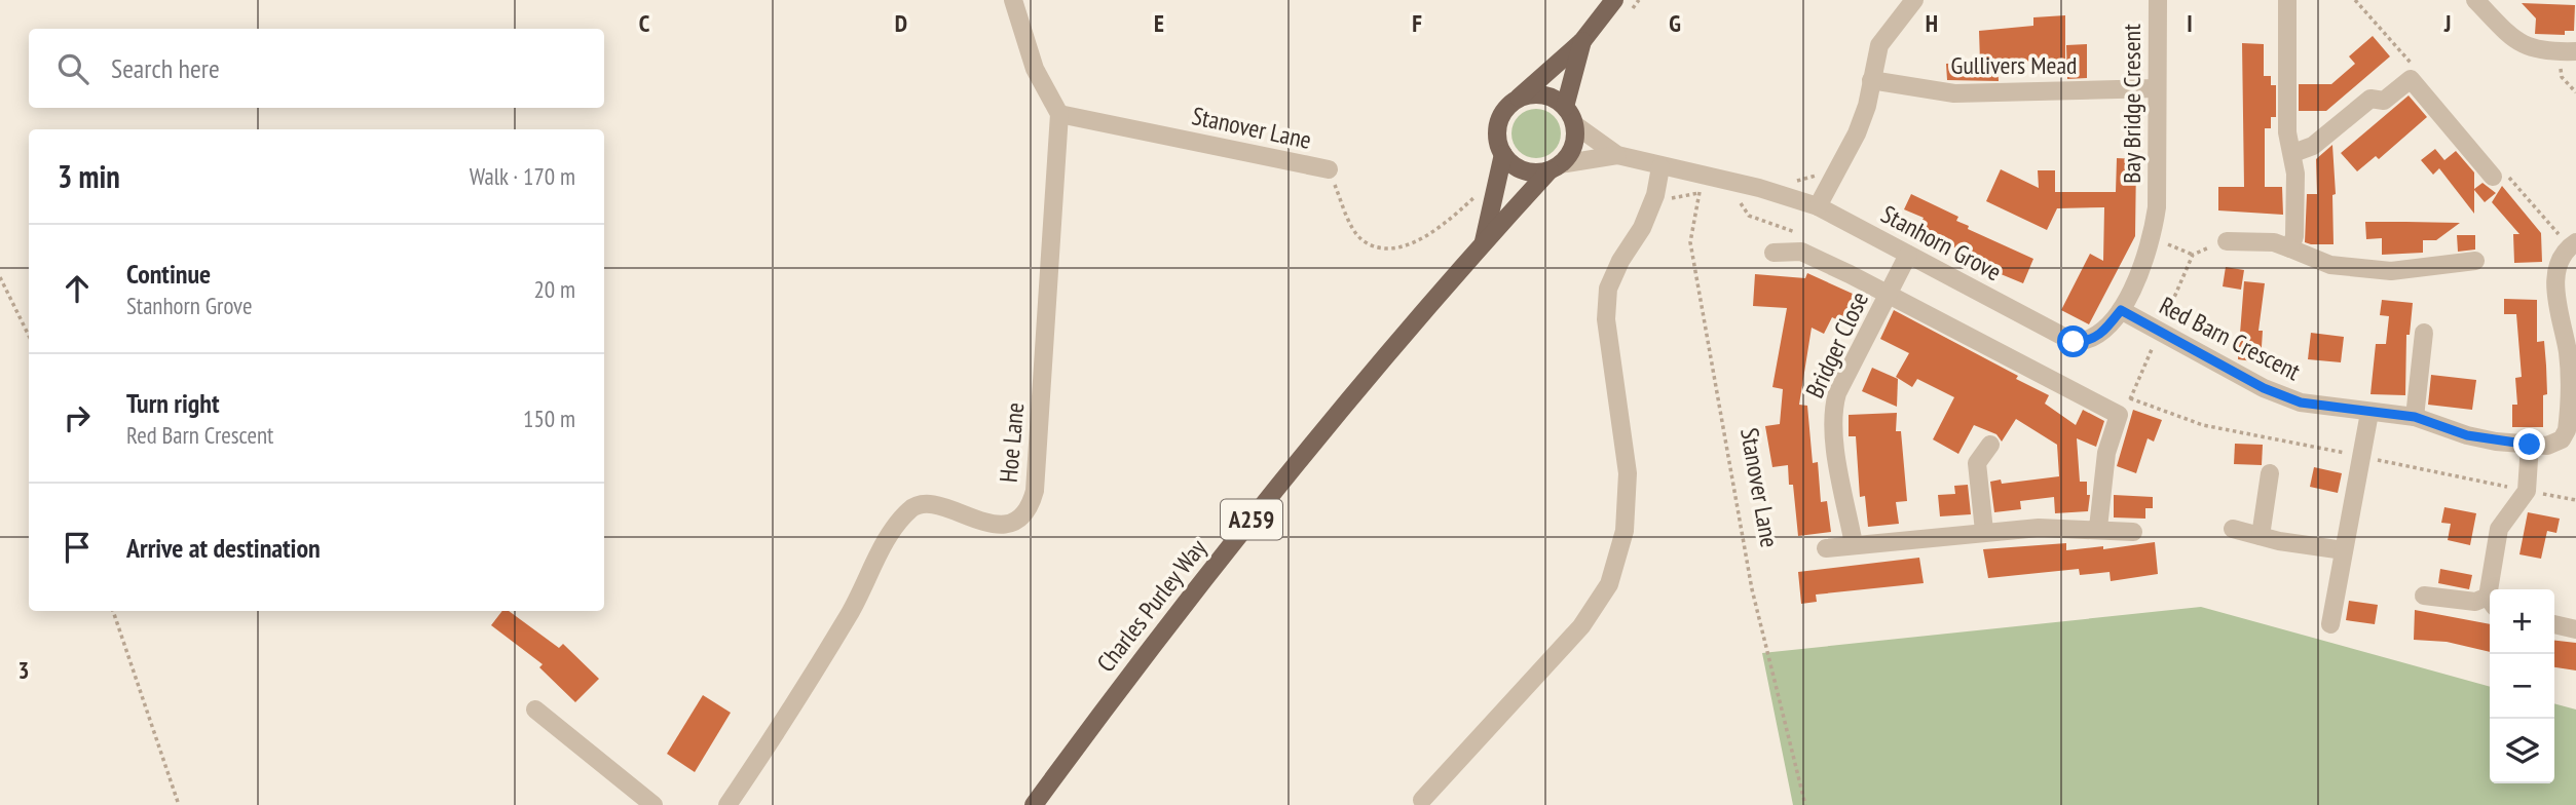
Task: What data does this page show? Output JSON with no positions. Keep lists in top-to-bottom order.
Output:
{
  "streets": {
    "main road": ["A259", "Charles Purley Way"],
    "street": [
      "Gullivers Mead",
      "Bay Bridge Cresent",
      "Stanover Lane",
      "Stanhorn Grove",
      "Red Barn Crescent",
      "Bridger Close",
      "Hoe Lane"
    ]
  },
  "crossings": [
    ["Gullivers Mead", "Bay Bridge Cresent"],
    ["Bay Bridge Cresent", "Stanhorn Grove"],
    ["Stanover Lane", "Stanhorn Grove"],
    ["Stanover Lane", "Hoe Lane"],
    ["Stanover Lane", "Charles Purley Way"],
    ["Stanhorn Grove", "Red Barn Crescent"],
    ["Stanhorn Grove", "Bridger Close"],
    ["Stanhorn Grove", "Charles Purley Way"]
  ],
  "page": {
    "search": "Search here",
    "heading": ["3 min", "Walk · 170 m"],
    "list": [
      ["Continue", "Stanhorn Grove", "20 m"],
      ["Turn right", "Red Barn Crescent", "150 m"],
      "Arrive at destination"
    ],
    "map_buttons": ["+", "−"]
  },
  "grid": {
    "columns": [
      "C",
      "D",
      "E",
      "F",
      "G",
      "H",
      "I",
      "J"
    ],
    "rows": ["3"]
  }
}
